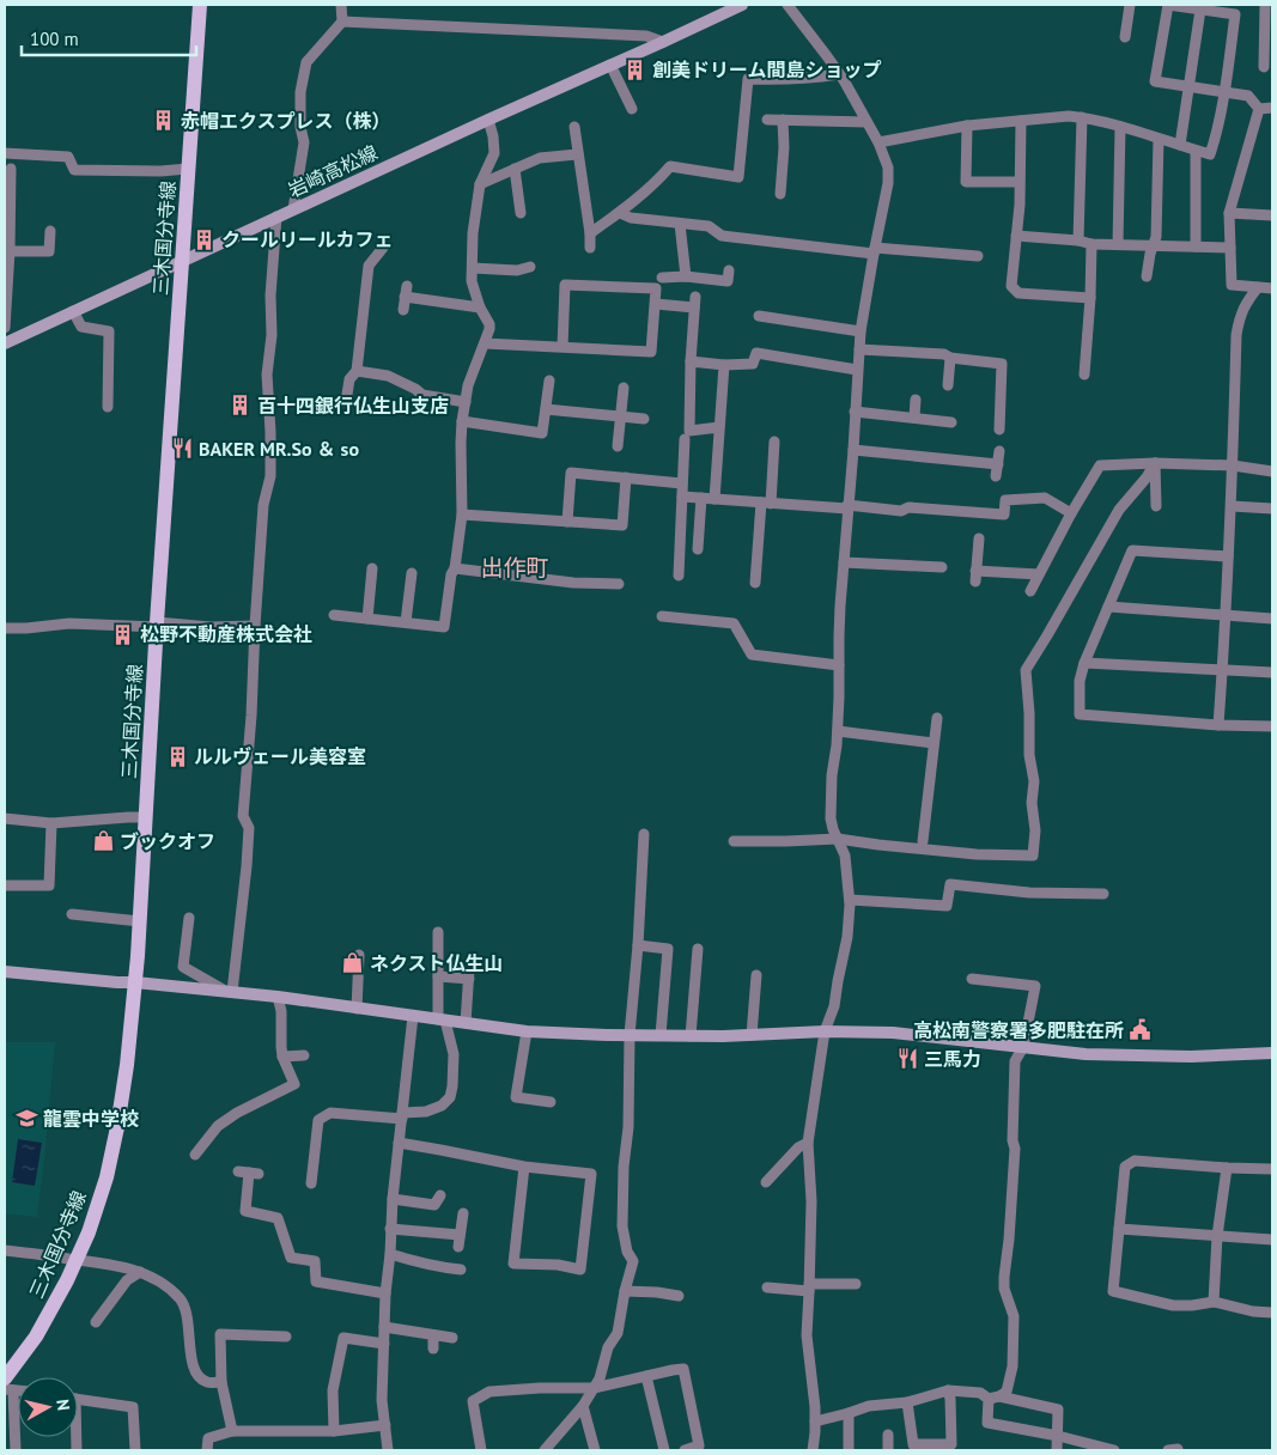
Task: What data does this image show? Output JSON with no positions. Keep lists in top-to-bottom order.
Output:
{
  "streets": {
    "main road": ["三木国分寺線"],
    "street": ["岩崎高松線"]
  },
  "crossings": [
    ["岩崎高松線", "三木国分寺線"]
  ],
  "districts": ["出作町"],
  "places": {
    "building": [
      "創美ドリーム間島ショップ",
      "赤帽エクスプレス（株）",
      "クールリールカフェ",
      "百十四銀行仏生山支店",
      "松野不動産株式会社",
      "ルルヴェール美容室"
    ],
    "restaurant": ["BAKER MR.So ＆ so", "三馬力"],
    "shop": ["ブックオフ", "ネクスト仏生山"],
    "public building": ["高松南警察署多肥駐在所"],
    "school or university": ["龍雲中学校"]
  },
  "scale_bar": "100 m",
  "north": "right"
}
